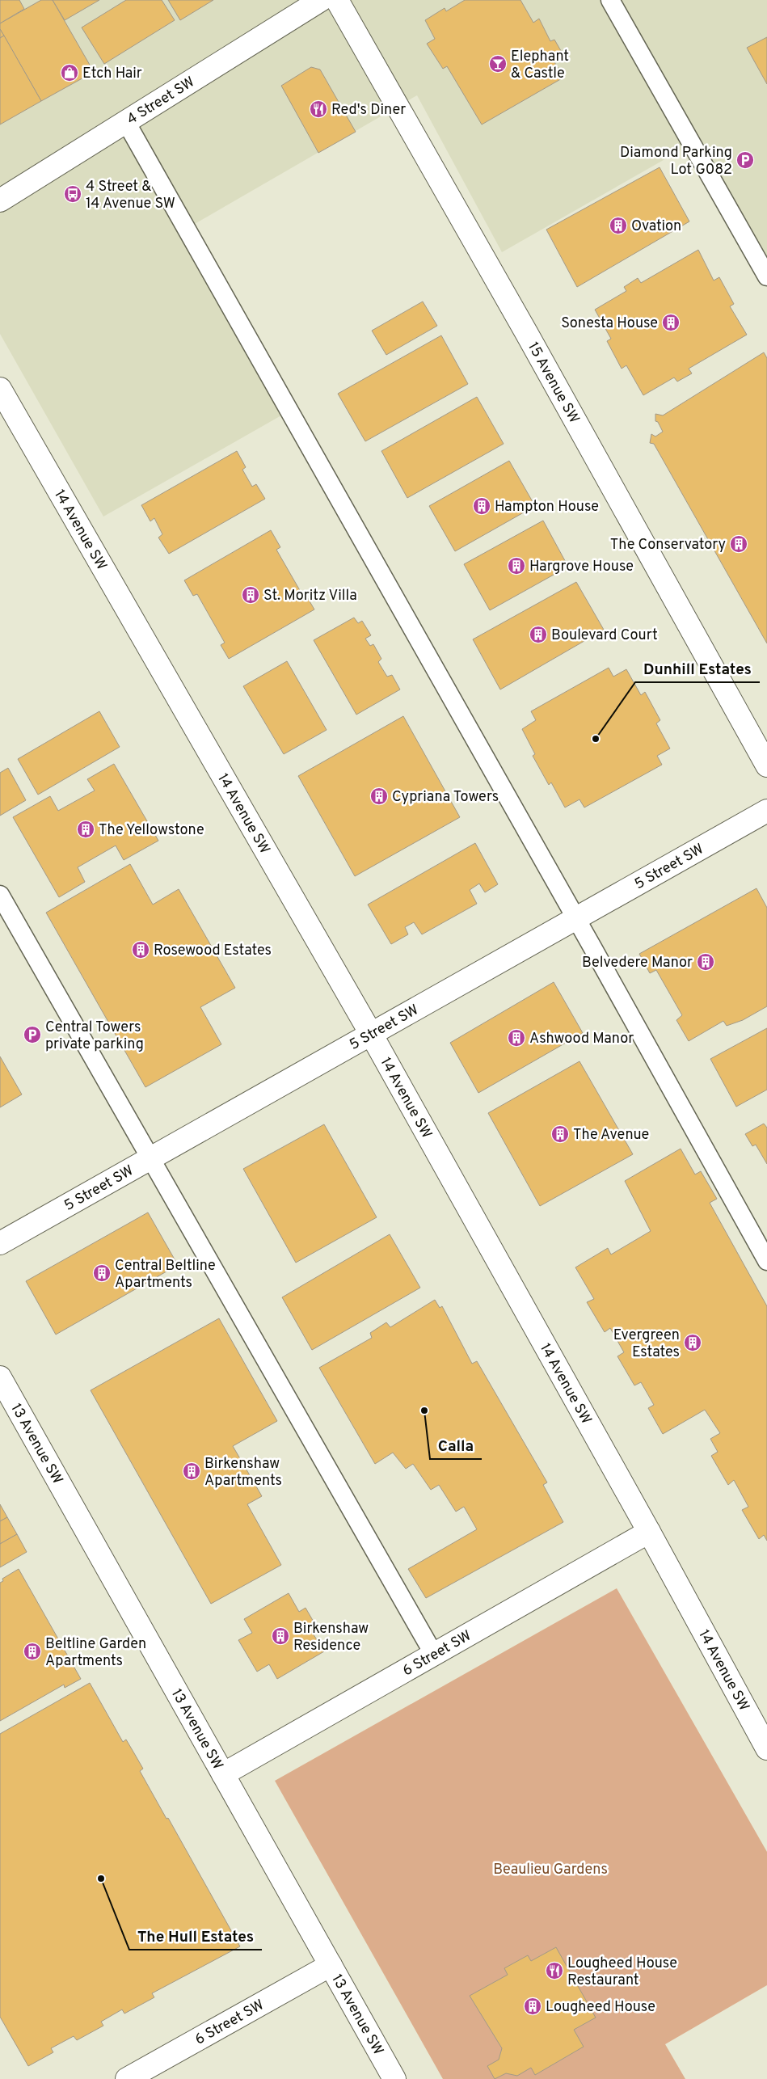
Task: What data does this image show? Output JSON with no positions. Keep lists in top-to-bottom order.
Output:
{
  "streets": {
    "street": [
      "4 Street SW",
      "15 Avenue SW",
      "14 Avenue SW",
      "5 Street SW",
      "13 Avenue SW",
      "6 Street SW"
    ]
  },
  "crossings": [
    ["14 Avenue SW", "5 Street SW"],
    ["14 Avenue SW", "6 Street SW"],
    ["13 Avenue SW", "6 Street SW"]
  ],
  "parks": ["Beaulieu Gardens"],
  "places": {
    "bar": ["Elephant & Castle"],
    "shop": ["Etch Hair"],
    "restaurant": ["Red's Diner", "Lougheed House Restaurant"],
    "parking": ["Diamond Parking Lot G082", "Central Towers private parking"],
    "bus stop": ["4 Street & 14 Avenue SW"],
    "building": [
      "Ovation",
      "Sonesta House",
      "Hampton House",
      "The Conservatory",
      "Hargrove House",
      "St. Moritz Villa",
      "Boulevard Court",
      "Cypriana Towers",
      "The Yellowstone",
      "Rosewood Estates",
      "Belvedere Manor",
      "Ashwood Manor",
      "The Avenue",
      "Central Beltline Apartments",
      "Evergreen Estates",
      "Birkenshaw Apartments",
      "Birkenshaw Residence",
      "Beltline Garden Apartments",
      "Lougheed House"
    ],
    "other": ["Dunhill Estates", "Calla", "The Hull Estates"]
  }
}
